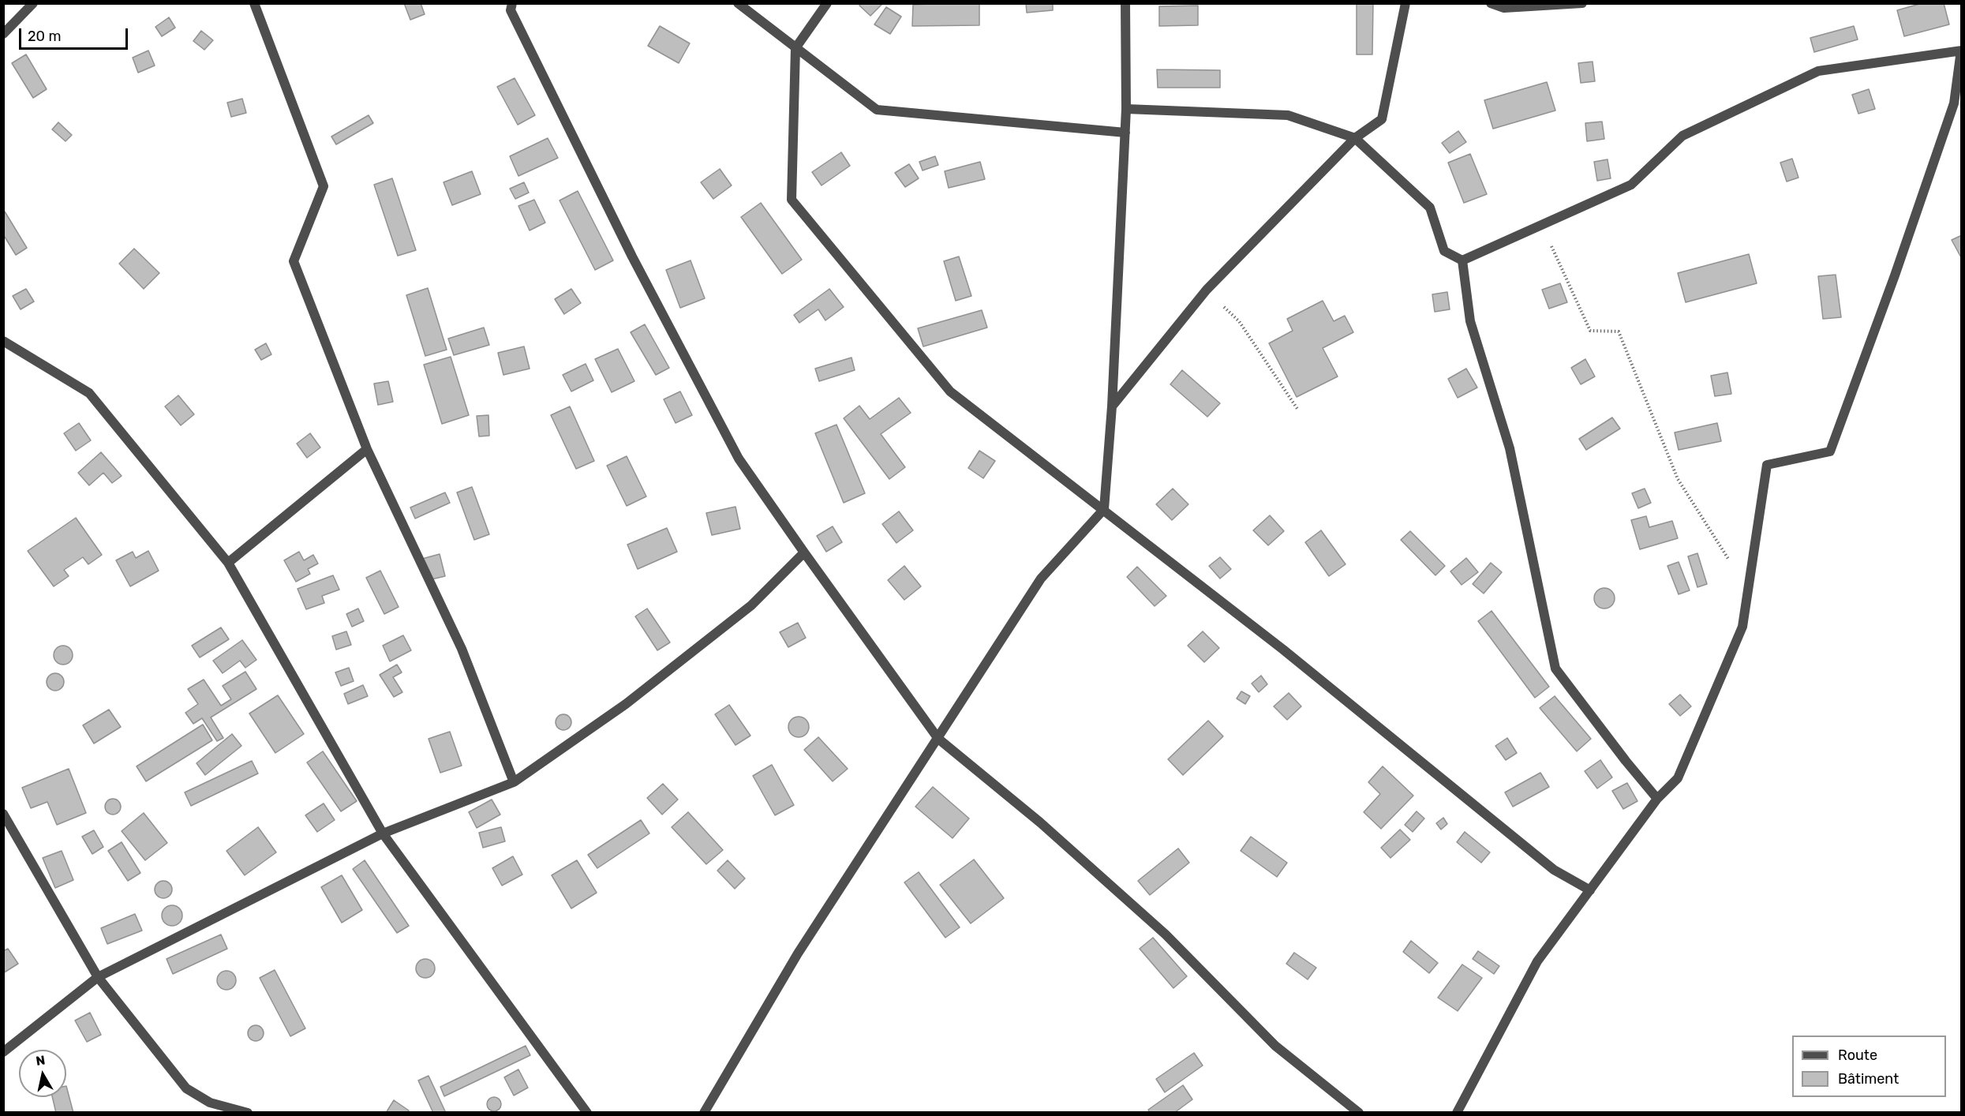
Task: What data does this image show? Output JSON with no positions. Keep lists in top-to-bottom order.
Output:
{
  "legend": ["Route", "Bâtiment"],
  "scale_bar": "20 m",
  "north": "top"
}
